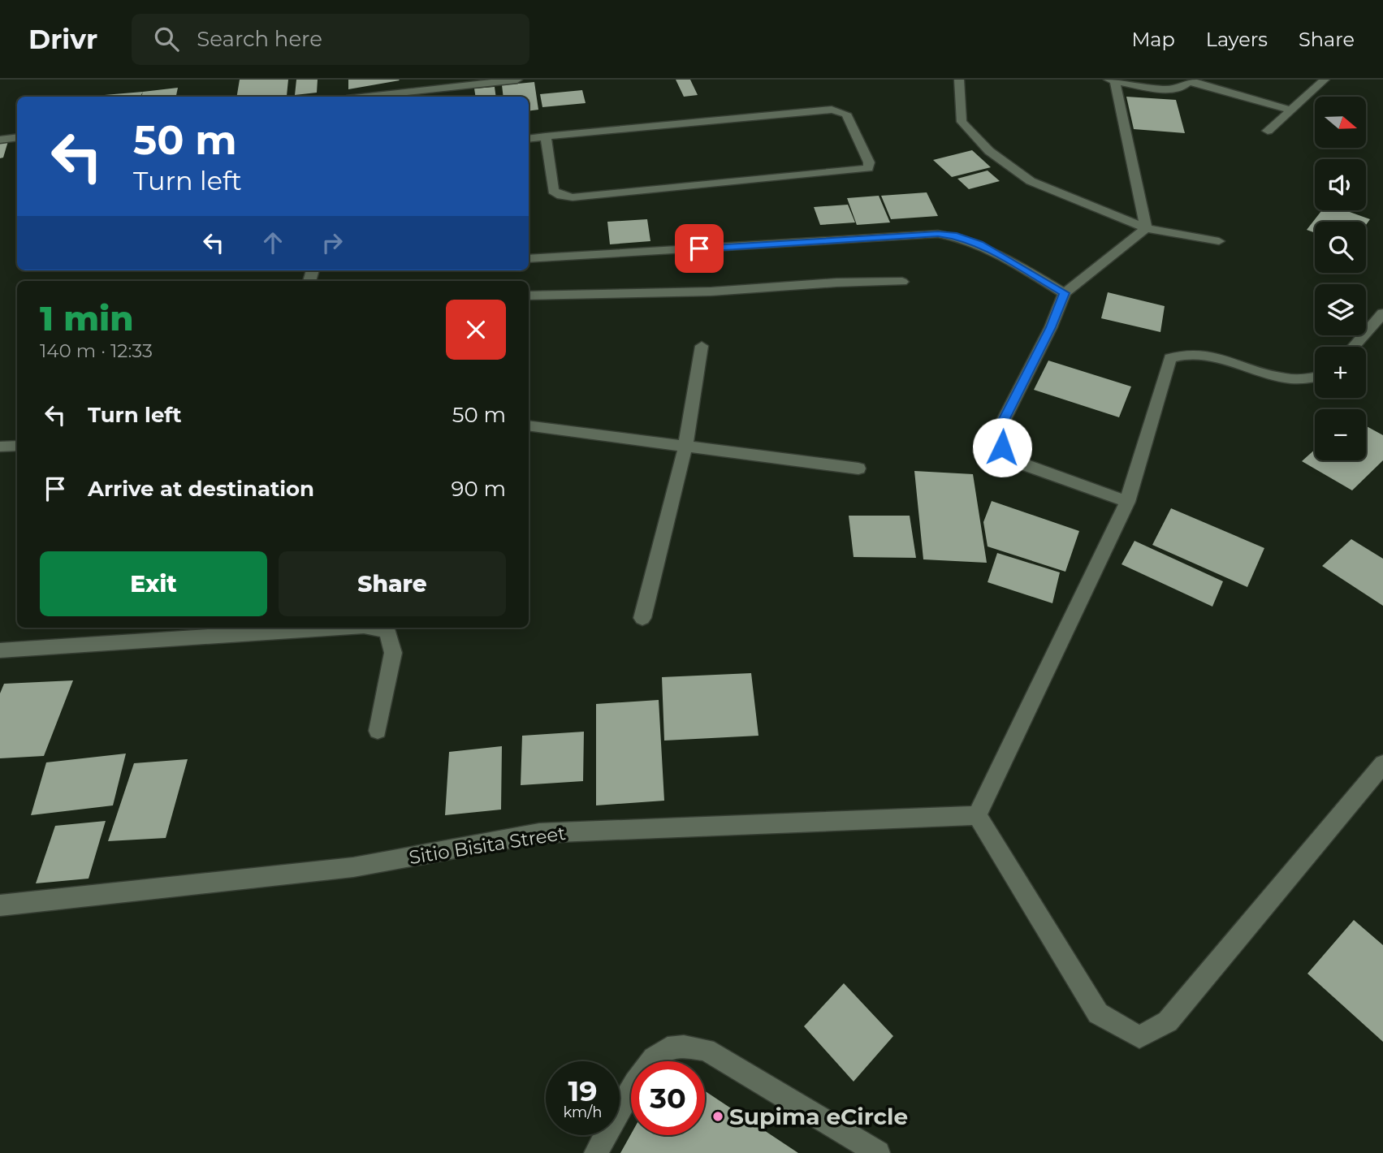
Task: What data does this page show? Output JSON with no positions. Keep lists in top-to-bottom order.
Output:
{
  "streets": {
    "street": ["Sitio Bisita Street"]
  },
  "places": ["Supima eCircle"],
  "north": "right",
  "page": {
    "header": "Drivr",
    "search": "Search here",
    "nav": ["Map", "Layers", "Share"],
    "map_buttons": ["+", "−"],
    "turn": ["50 m", "Turn left"],
    "heading": ["1 min", "140 m · 12:33"],
    "list": [
      {
        "name": "Turn left",
        "value": "50 m"
      },
      {
        "name": "Arrive at destination",
        "value": "90 m"
      }
    ],
    "buttons": ["Exit", "Share"],
    "speed": "19 km/h",
    "limit": "30"
  }
}
